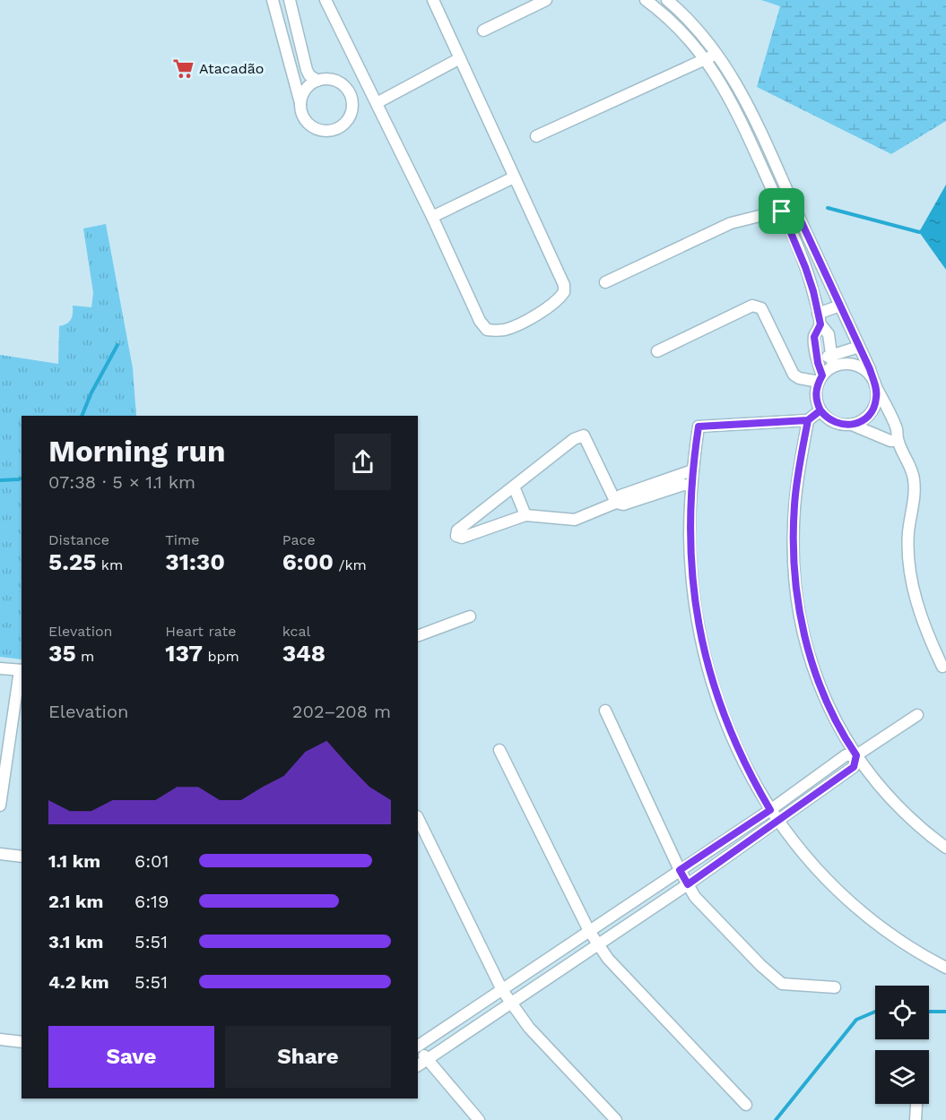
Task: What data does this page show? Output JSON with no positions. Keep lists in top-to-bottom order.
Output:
{
  "places": {
    "supermarket": ["Atacadão"]
  },
  "page": {
    "heading": ["Morning run", "07:38 · 5 × 1.1 km"],
    "stats": [
      ["Distance", "5.25 km"],
      ["Time", "31:30"],
      ["Pace", "6:00 /km"],
      ["Elevation", "35 m"],
      ["Heart rate", "137 bpm"],
      ["kcal", "348"]
    ],
    "chart": ["Elevation", "202–208 m"],
    "list": [
      {
        "name": "1.1 km",
        "note": "6:01"
      },
      {
        "name": "2.1 km",
        "note": "6:19"
      },
      {
        "name": "3.1 km",
        "note": "5:51"
      },
      {
        "name": "4.2 km",
        "note": "5:51"
      }
    ],
    "buttons": ["Save", "Share"]
  }
}
